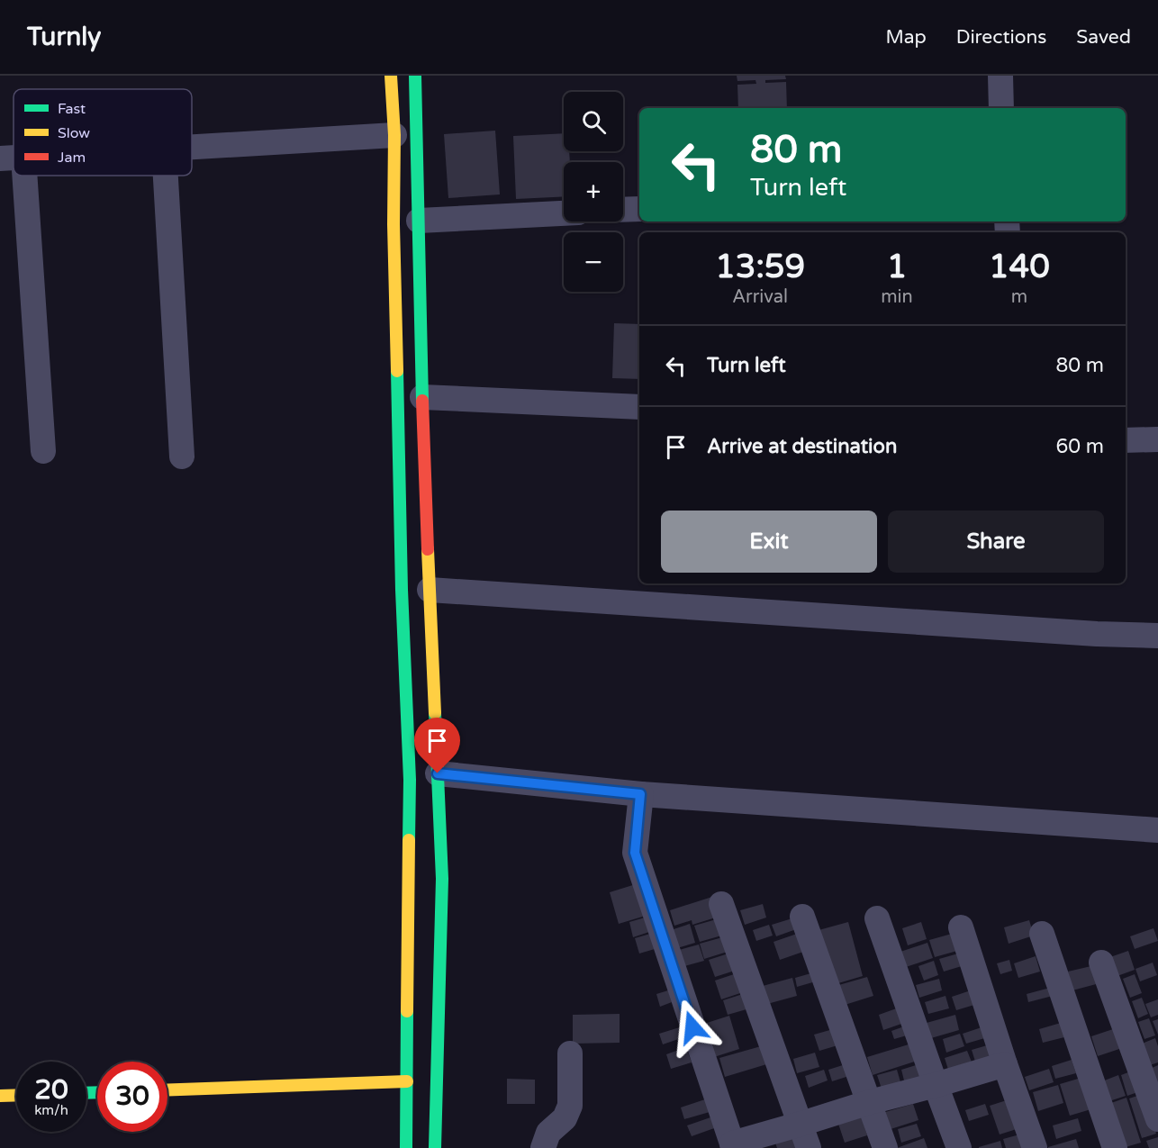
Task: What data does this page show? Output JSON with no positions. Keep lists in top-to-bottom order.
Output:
{
  "legend": ["Fast", "Slow", "Jam"],
  "page": {
    "header": "Turnly",
    "nav": ["Map", "Directions", "Saved"],
    "map_buttons": ["+", "−"],
    "turn": ["80 m", "Turn left"],
    "eta": [
      "13:59",
      "Arrival",
      "1",
      "min",
      "140",
      "m"
    ],
    "list": [
      {
        "name": "Turn left",
        "value": "80 m"
      },
      {
        "name": "Arrive at destination",
        "value": "60 m"
      }
    ],
    "buttons": ["Exit", "Share"],
    "speed": "20 km/h",
    "limit": "30"
  }
}
